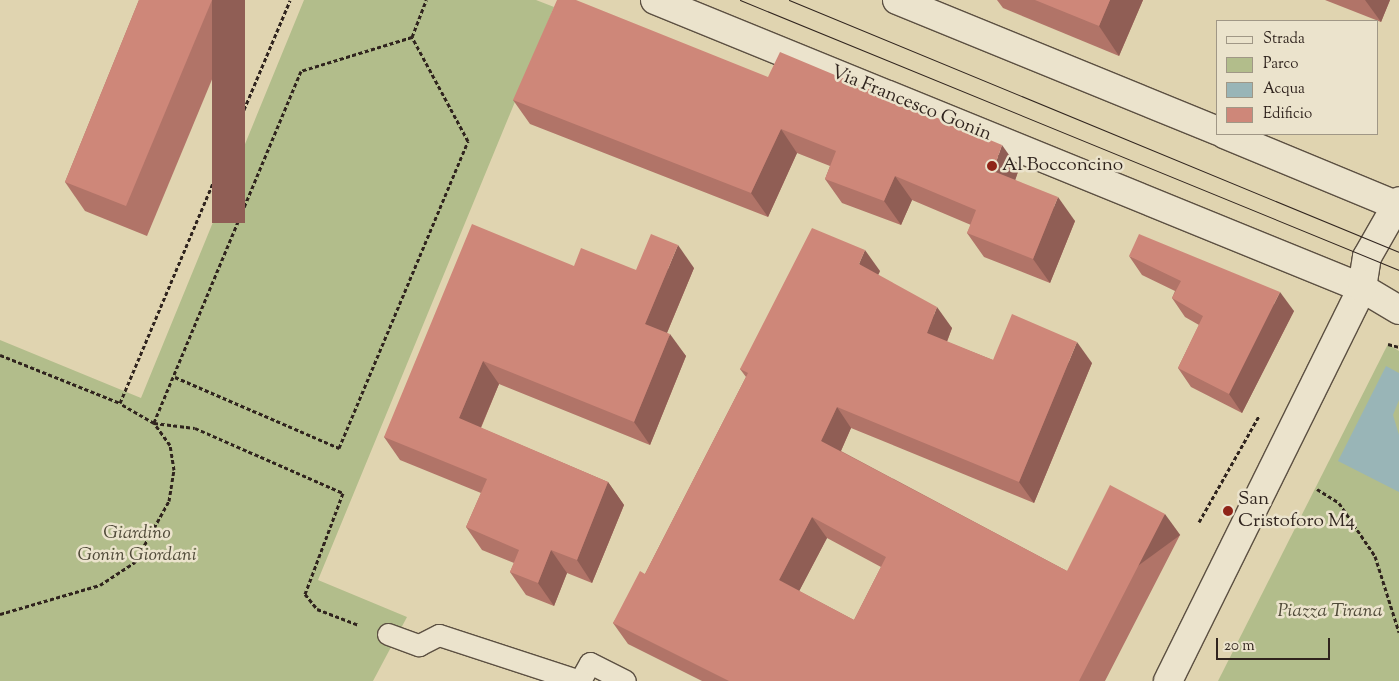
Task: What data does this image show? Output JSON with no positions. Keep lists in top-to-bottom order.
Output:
{
  "streets": {
    "street": ["Via Francesco Gonin"]
  },
  "parks": ["Giardino Gonin Giordani", "Piazza Tirana"],
  "places": ["Al Bocconcino", "San Cristoforo M4"],
  "legend": [
    "Strada",
    "Parco",
    "Acqua",
    "Edificio"
  ],
  "scale_bar": "20 m"
}
